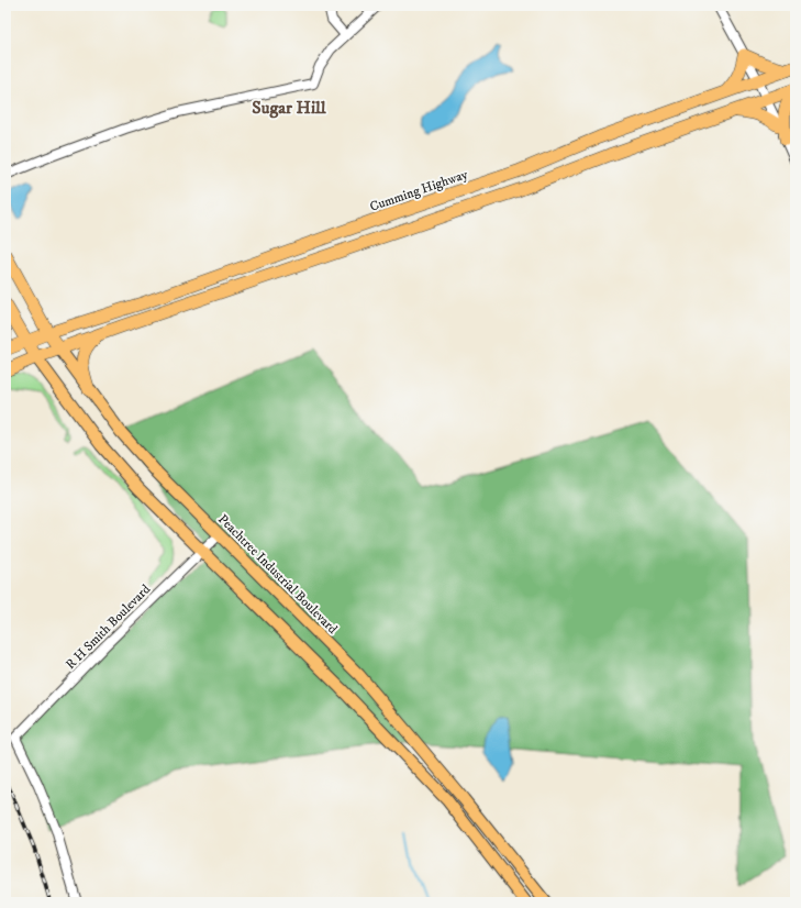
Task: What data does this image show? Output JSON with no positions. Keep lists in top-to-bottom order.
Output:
{
  "streets": {
    "highway": ["Cumming Highway", "Peachtree Industrial Boulevard"],
    "street": ["R H Smith Boulevard"]
  },
  "crossings": [
    ["Cumming Highway", "Peachtree Industrial Boulevard"],
    ["Peachtree Industrial Boulevard", "R H Smith Boulevard"]
  ],
  "districts": ["Sugar Hill"]
}
